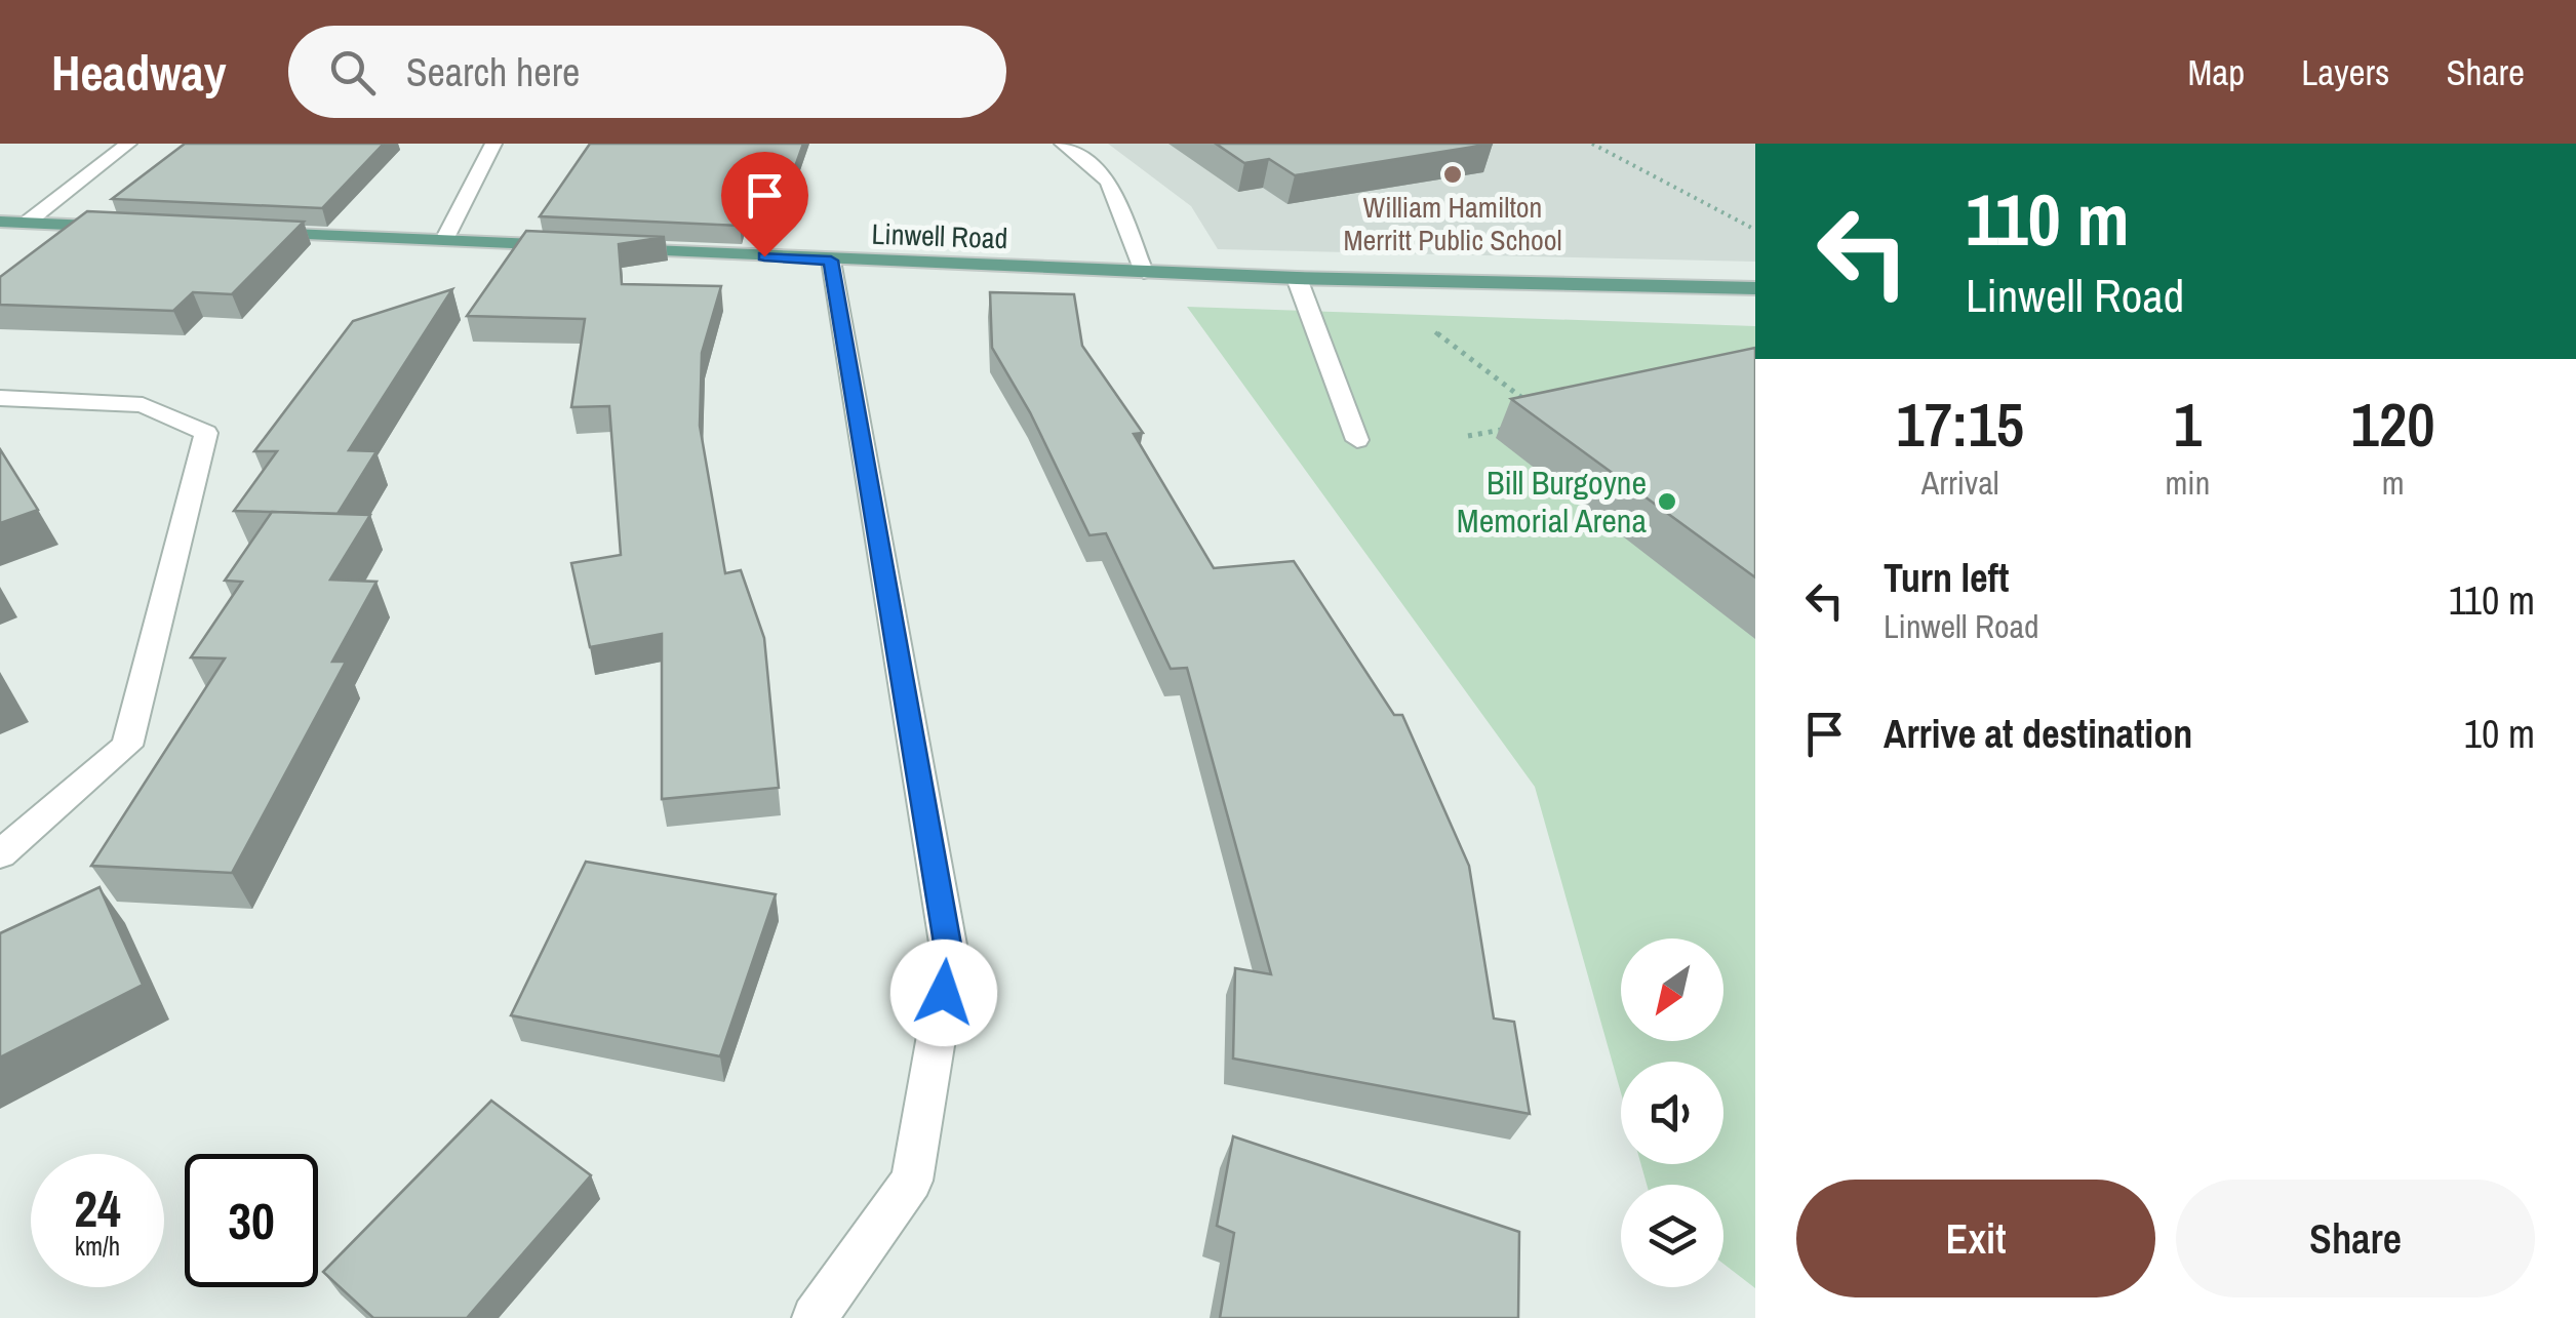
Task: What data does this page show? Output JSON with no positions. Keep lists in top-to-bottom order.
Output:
{
  "streets": {
    "main road": ["Linwell Road"]
  },
  "places": ["William Hamilton Merritt Public School", "Bill Burgoyne Memorial Arena"],
  "north": "bottom left",
  "page": {
    "header": "Headway",
    "search": "Search here",
    "nav": ["Map", "Layers", "Share"],
    "turn": ["110 m", "Linwell Road"],
    "eta": [
      "17:15",
      "Arrival",
      "1",
      "min",
      "120",
      "m"
    ],
    "list": [
      {
        "name": "Turn left",
        "note": "Linwell Road",
        "value": "110 m"
      },
      {
        "name": "Arrive at destination",
        "value": "10 m"
      }
    ],
    "speed": "24 km/h",
    "limit": "30",
    "buttons": ["Exit", "Share"]
  }
}
